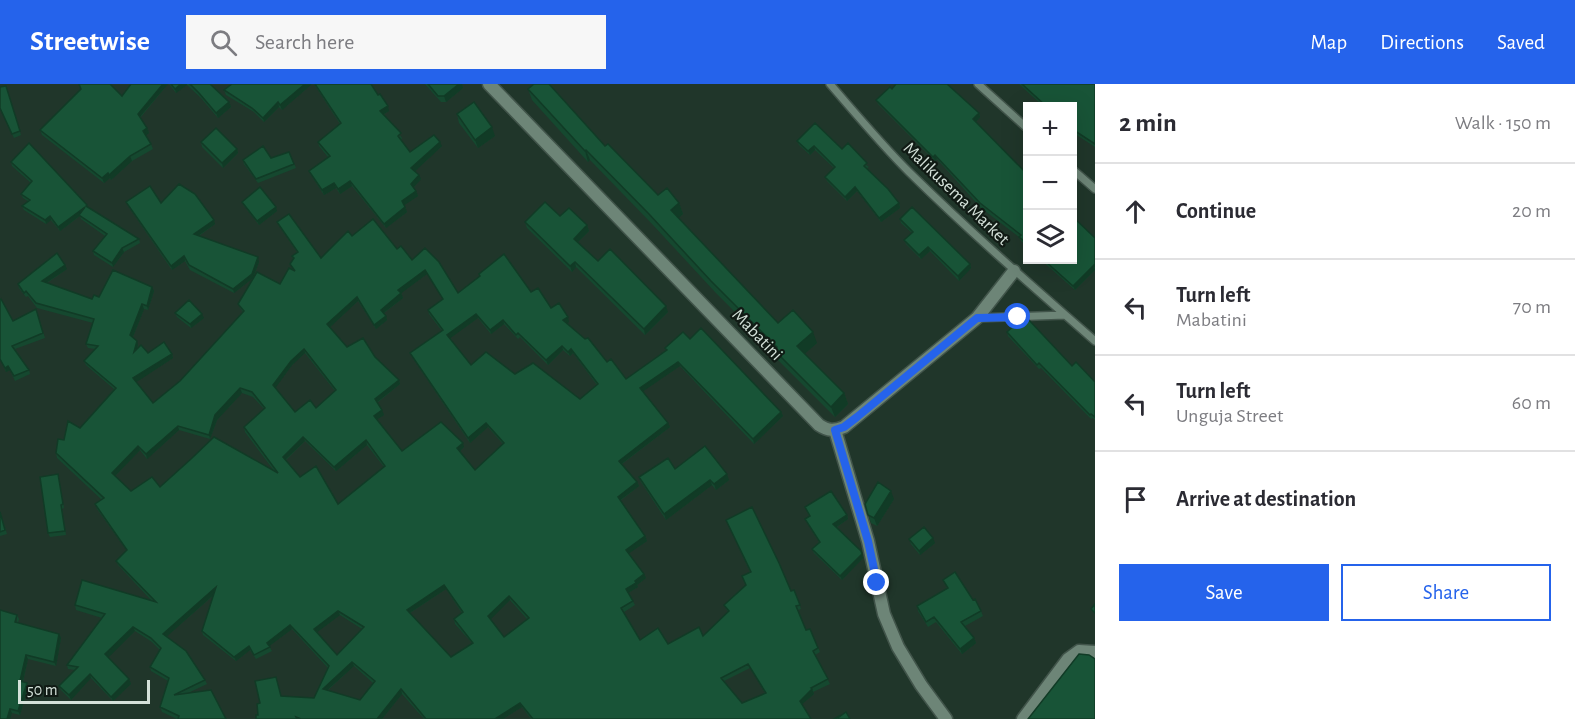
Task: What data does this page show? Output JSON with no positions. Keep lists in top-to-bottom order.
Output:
{
  "streets": {
    "street": ["Mabatini"],
    "lane": ["Malikusema Market"]
  },
  "scale_bar": "50 m",
  "page": {
    "header": "Streetwise",
    "search": "Search here",
    "nav": ["Map", "Directions", "Saved"],
    "heading": ["2 min", "Walk · 150 m"],
    "map_buttons": ["+", "−"],
    "list": [
      ["Continue", "20 m"],
      ["Turn left", "Mabatini", "70 m"],
      ["Turn left", "Unguja Street", "60 m"],
      "Arrive at destination"
    ],
    "buttons": ["Save", "Share"],
    "scale": "50 m"
  }
}
